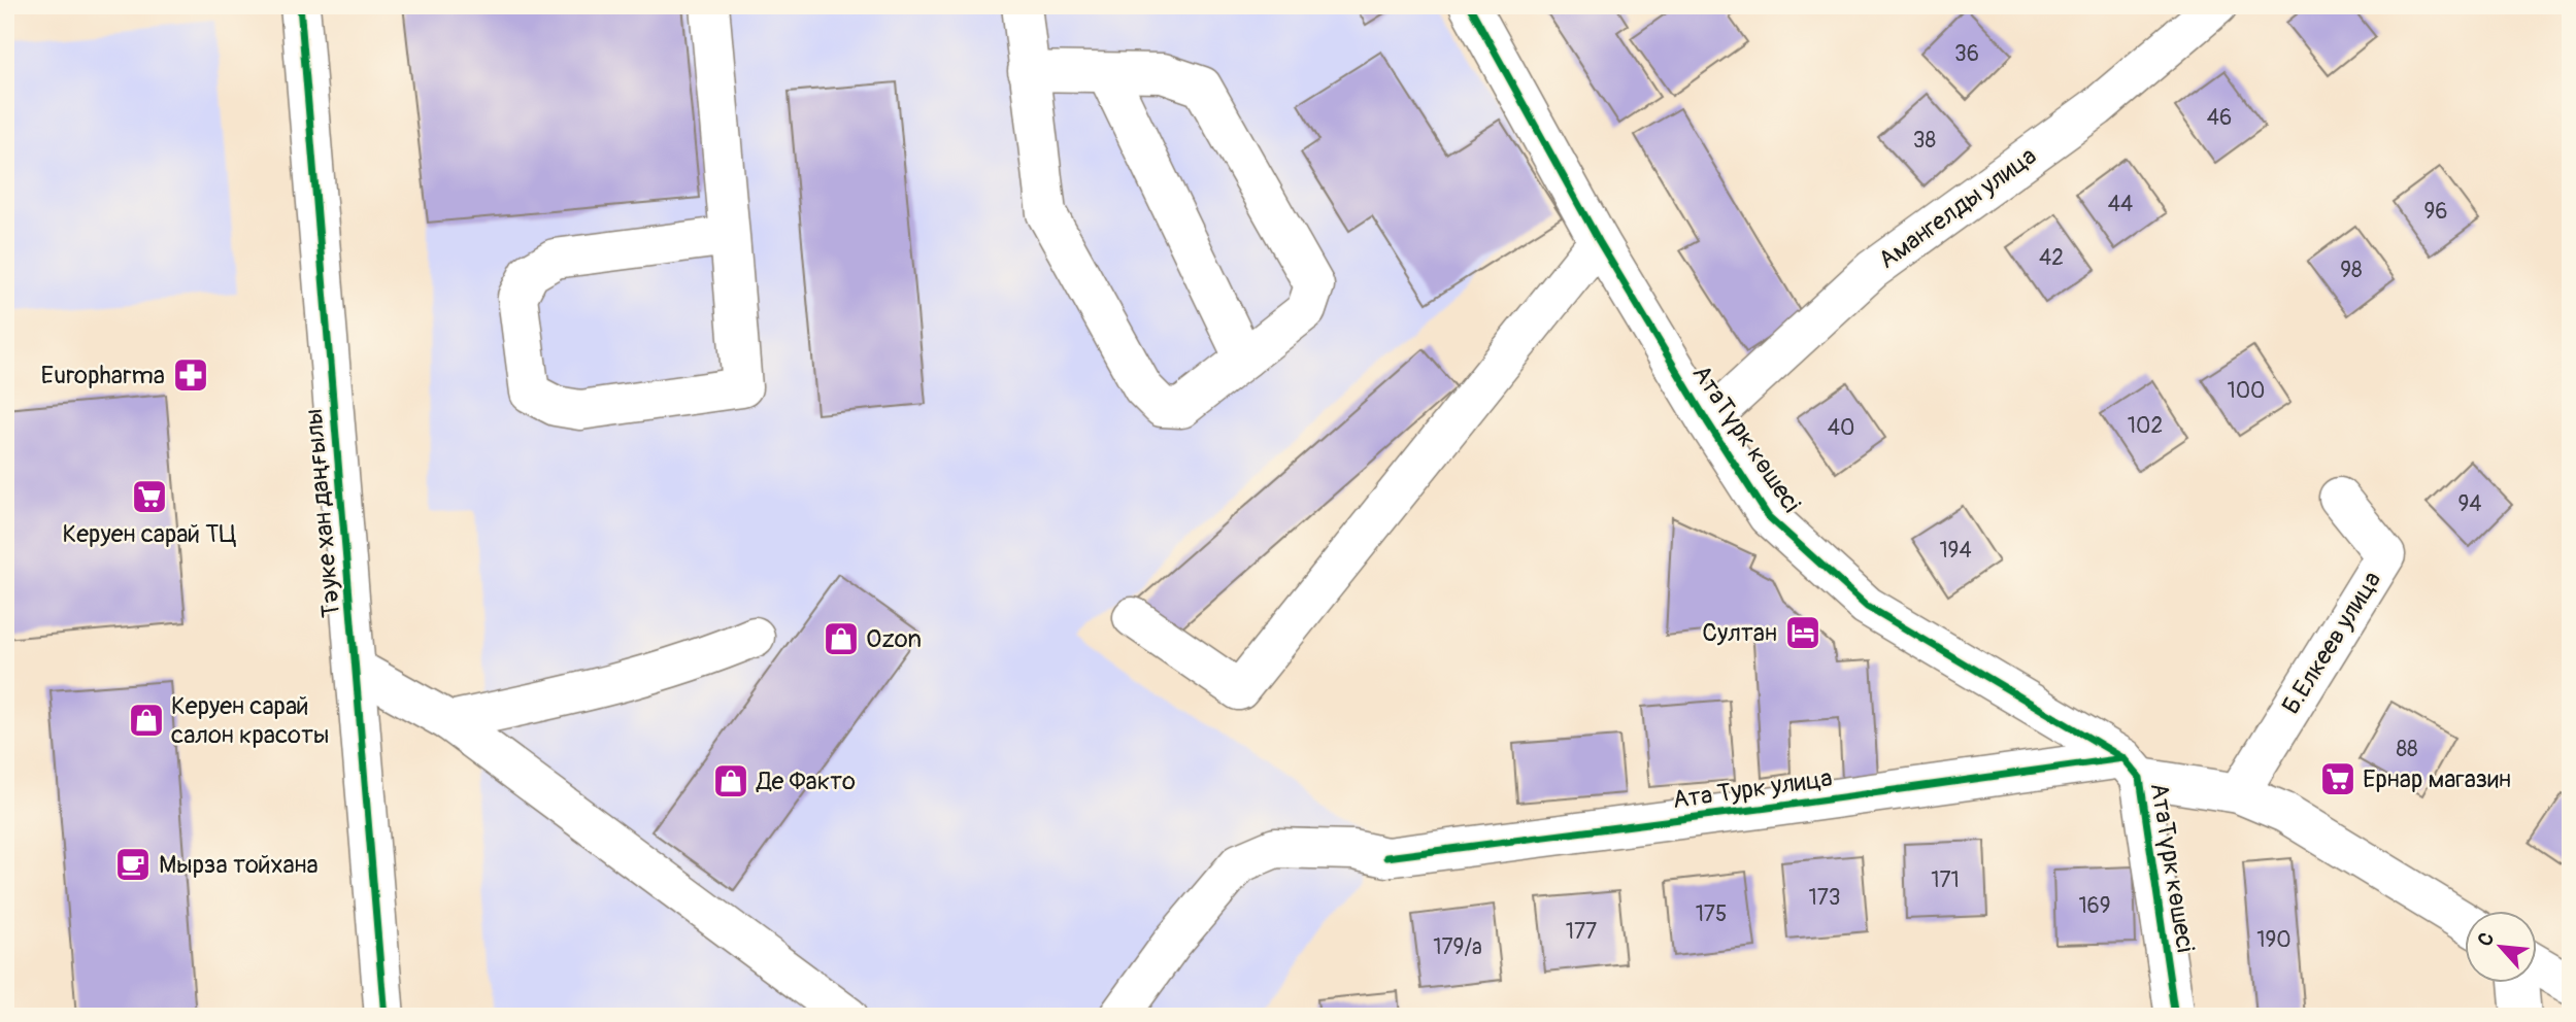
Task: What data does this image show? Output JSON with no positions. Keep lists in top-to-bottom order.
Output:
{
  "streets": {
    "street": [
      "Амангелды улица",
      "АтаТүрк көшесі",
      "Тәуке хан даңғылы",
      "Б.Елкеев улица",
      "Ата Турк улица"
    ]
  },
  "crossings": [
    ["Амангелды улица", "АтаТүрк көшесі"],
    ["АтаТүрк көшесі", "Ата Турк улица"]
  ],
  "places": {
    "pharmacy": ["Europharma"],
    "supermarket": ["Керуен сарай ТЦ", "Ернар магазин"],
    "hotel": ["Султан"],
    "shop": ["Ozon", "Керуен сарай салон красоты", "Де Факто"],
    "cafe": ["Мырза тойхана"]
  },
  "house_numbers": [
    "36",
    "46",
    "38",
    "44",
    "96",
    "42",
    "98",
    "100",
    "102",
    "40",
    "94",
    "194",
    "88",
    "171",
    "173",
    "169",
    "175",
    "177",
    "190",
    "179/а"
  ],
  "north": "top left"
}
